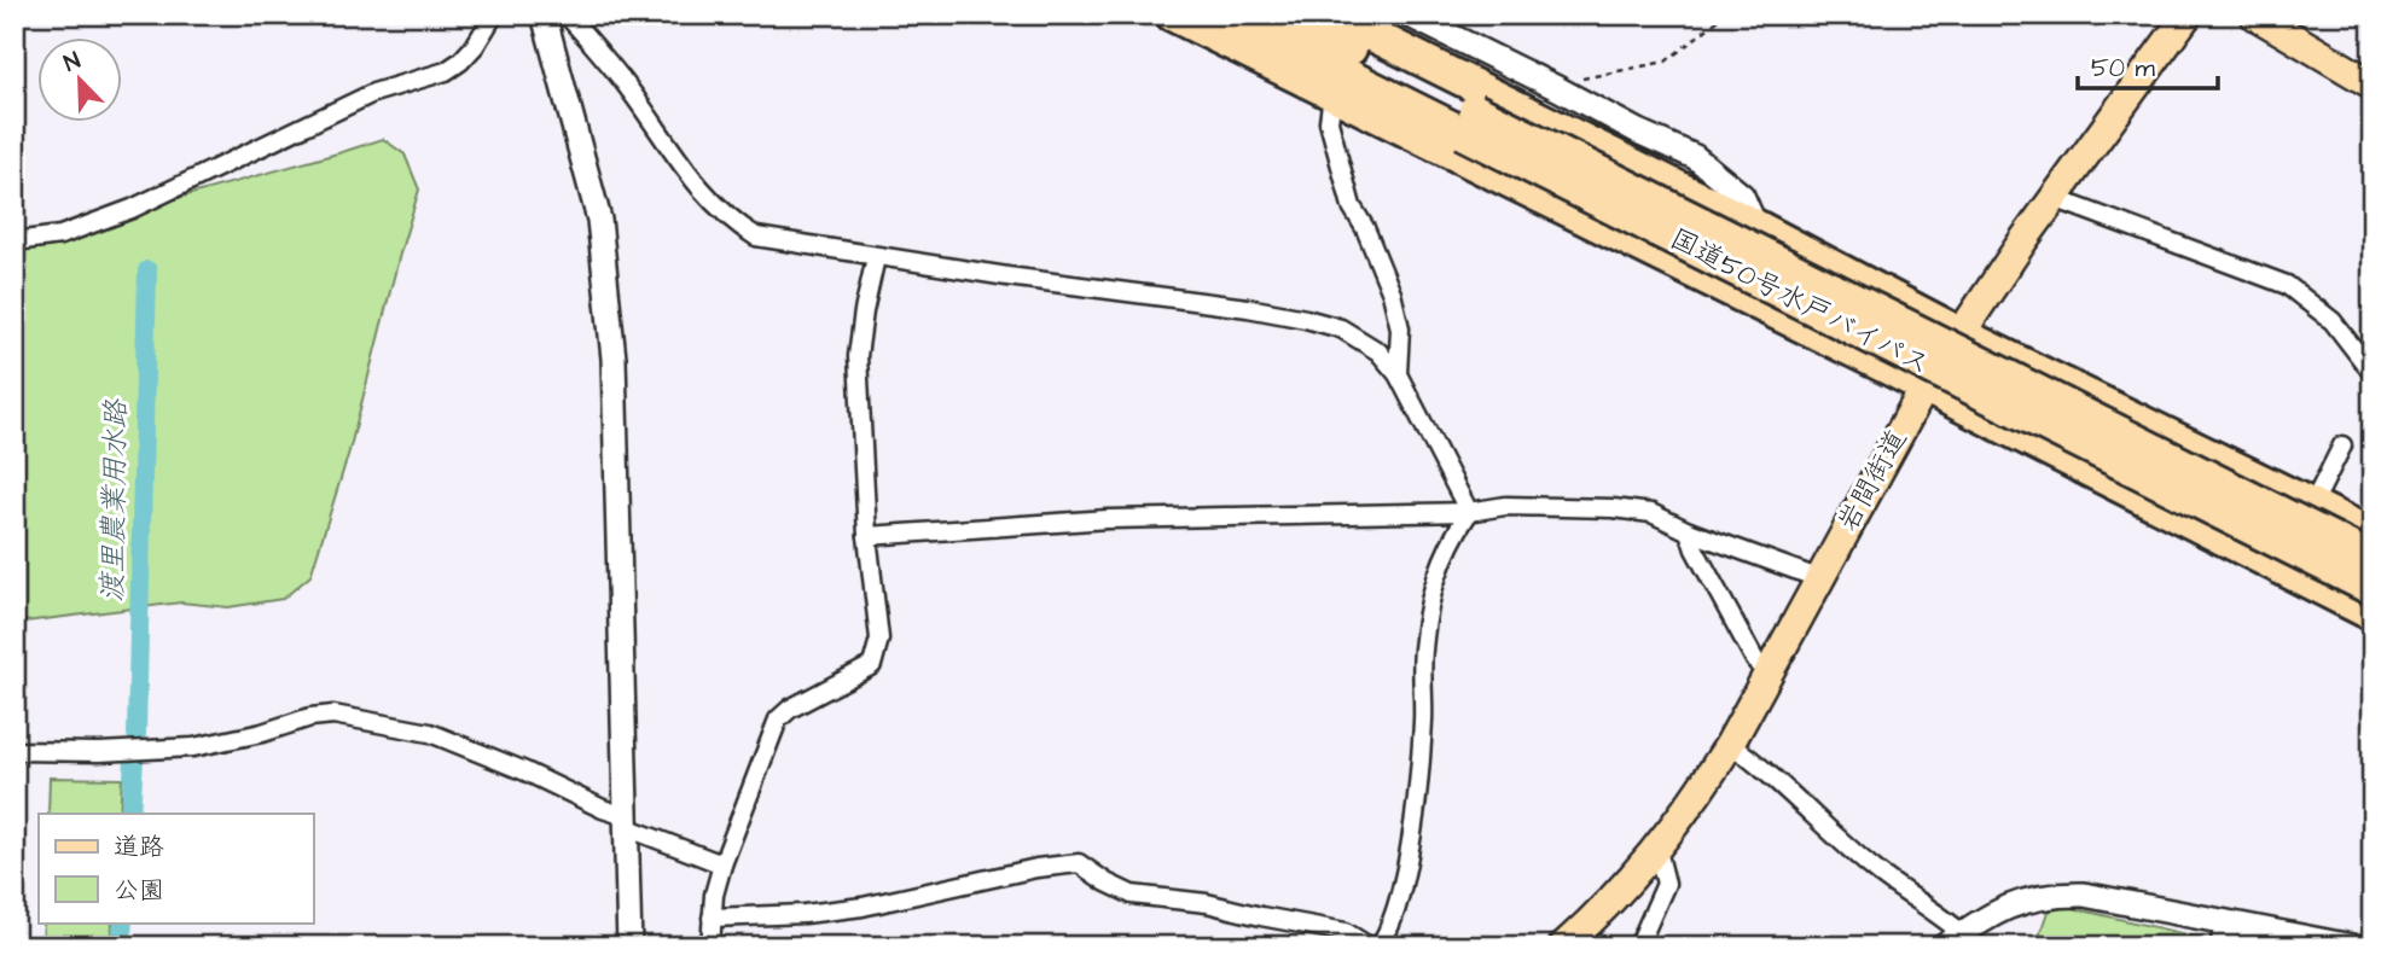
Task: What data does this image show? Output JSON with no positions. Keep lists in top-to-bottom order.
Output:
{
  "streets": {
    "highway": ["国道50号水戸バイパス"],
    "main road": ["岩間街道"]
  },
  "water": ["渡里農業用水路"],
  "legend": ["道路", "公園"],
  "scale_bar": "50 m",
  "north": "top left"
}
